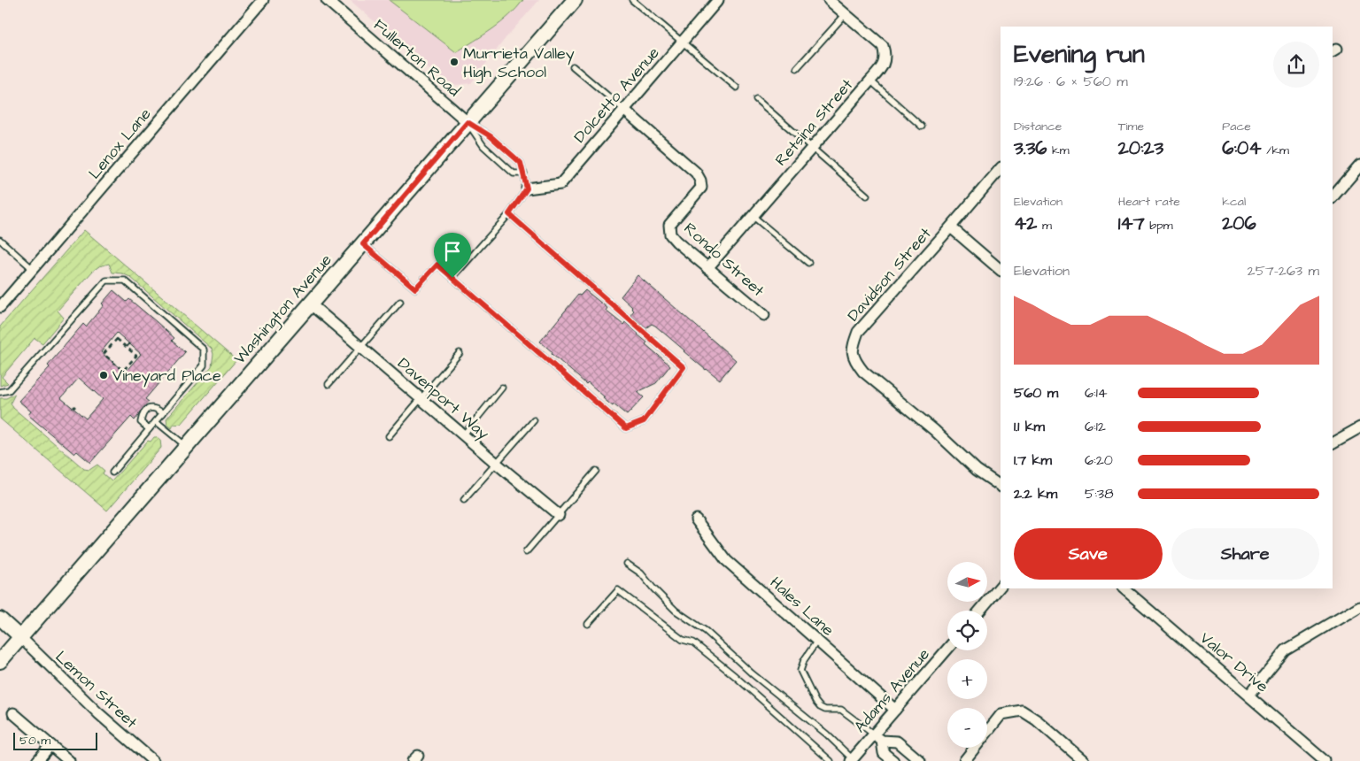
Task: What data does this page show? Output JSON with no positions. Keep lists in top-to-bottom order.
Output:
{
  "streets": {
    "main road": ["Washington Avenue"],
    "street": [
      "Fullerton Road",
      "Dolcetto Avenue",
      "Retsina Street",
      "Lenox Lane",
      "Rondo Street",
      "Davidson Street",
      "Davenport Way",
      "Hales Lane",
      "Valor Drive",
      "Lemon Street",
      "Adams Avenue"
    ]
  },
  "crossings": [
    ["Fullerton Road", "Washington Avenue"],
    ["Dolcetto Avenue", "Rondo Street"],
    ["Retsina Street", "Rondo Street"],
    ["Washington Avenue", "Davenport Way"],
    ["Washington Avenue", "Lemon Street"],
    ["Hales Lane", "Adams Avenue"]
  ],
  "places": ["Murrieta Valley High School", "Vineyard Place"],
  "scale_bar": "50 m",
  "north": "right",
  "page": {
    "heading": ["Evening run", "19:26 · 6 × 560 m"],
    "stats": [
      ["Distance", "3.36 km"],
      ["Time", "20:23"],
      ["Pace", "6:04 /km"],
      ["Elevation", "42 m"],
      ["Heart rate", "147 bpm"],
      ["kcal", "206"]
    ],
    "chart": ["Elevation", "257–263 m"],
    "list": [
      {
        "name": "560 m",
        "note": "6:14"
      },
      {
        "name": "1.1 km",
        "note": "6:12"
      },
      {
        "name": "1.7 km",
        "note": "6:20"
      },
      {
        "name": "2.2 km",
        "note": "5:38"
      }
    ],
    "buttons": ["Save", "Share"],
    "map_buttons": ["+", "−"],
    "scale": "50 m"
  }
}
